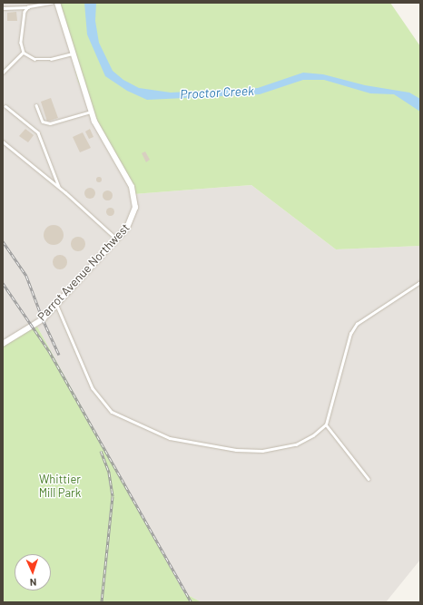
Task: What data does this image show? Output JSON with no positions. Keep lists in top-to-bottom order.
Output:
{
  "streets": {
    "street": ["Parrot Avenue Northwest"]
  },
  "water": ["Proctor Creek"],
  "parks": ["Whittier Mill Park"],
  "north": "bottom"
}
